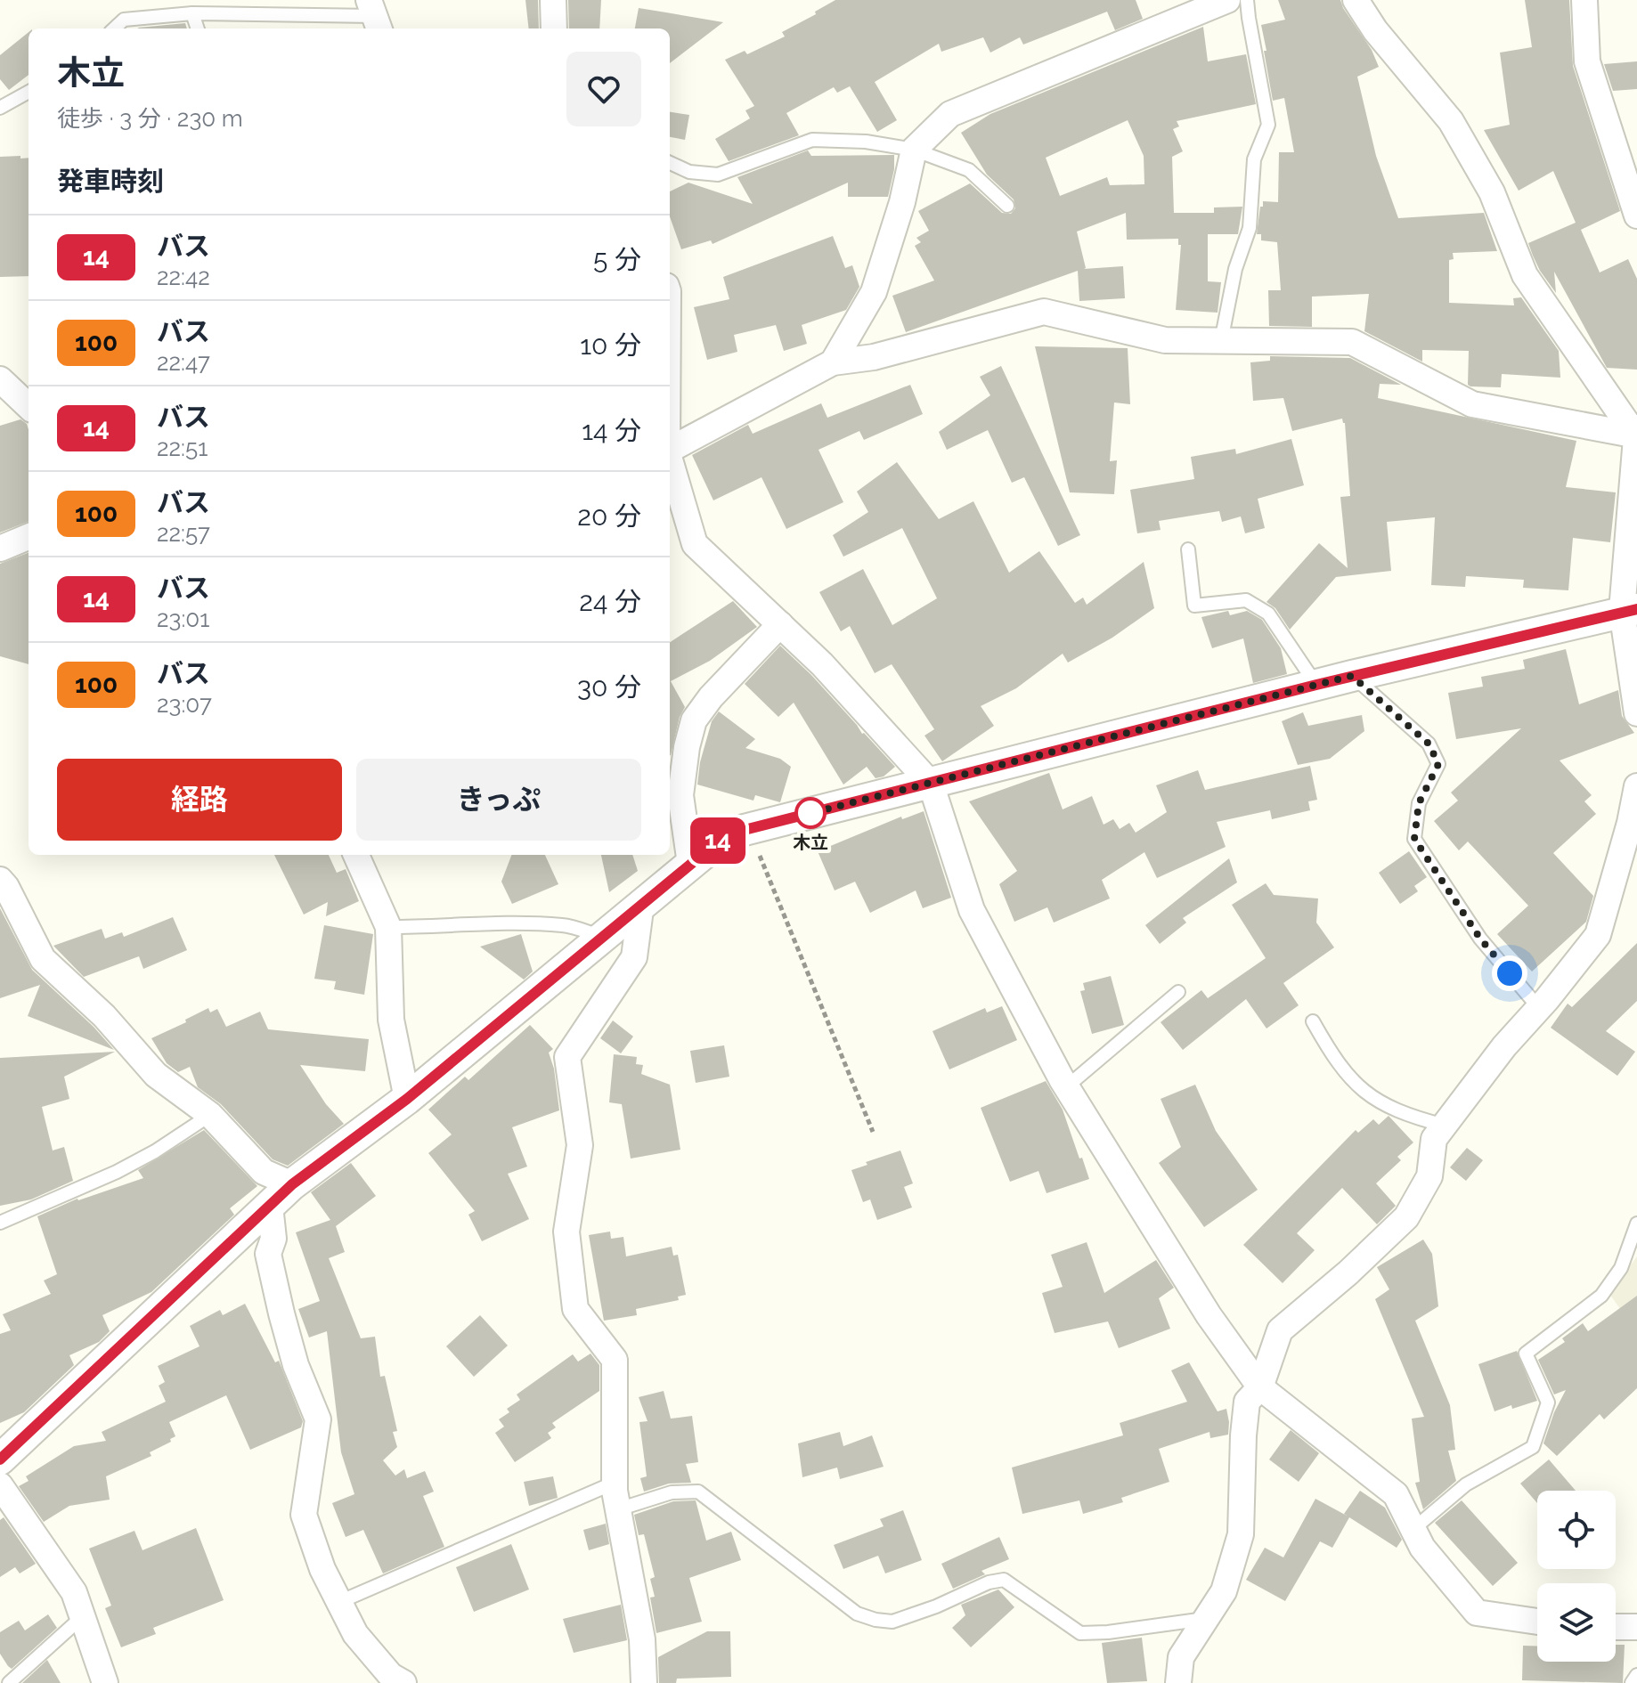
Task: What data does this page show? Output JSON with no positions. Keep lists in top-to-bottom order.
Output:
{
  "places": ["木立"],
  "lines": ["bus line 14"],
  "page": {
    "on_map": "14",
    "heading": [
      ["木立", "徒歩 · 3 分 · 230 m"],
      "発車時刻"
    ],
    "list": [
      {
        "mark": "14",
        "name": "バス",
        "note": "22:42",
        "value": "5 分"
      },
      {
        "mark": "100",
        "name": "バス",
        "note": "22:47",
        "value": "10 分"
      },
      {
        "mark": "14",
        "name": "バス",
        "note": "22:51",
        "value": "14 分"
      },
      {
        "mark": "100",
        "name": "バス",
        "note": "22:57",
        "value": "20 分"
      },
      {
        "mark": "14",
        "name": "バス",
        "note": "23:01",
        "value": "24 分"
      },
      {
        "mark": "100",
        "name": "バス",
        "note": "23:07",
        "value": "30 分"
      }
    ],
    "buttons": ["経路", "きっぷ"]
  }
}
